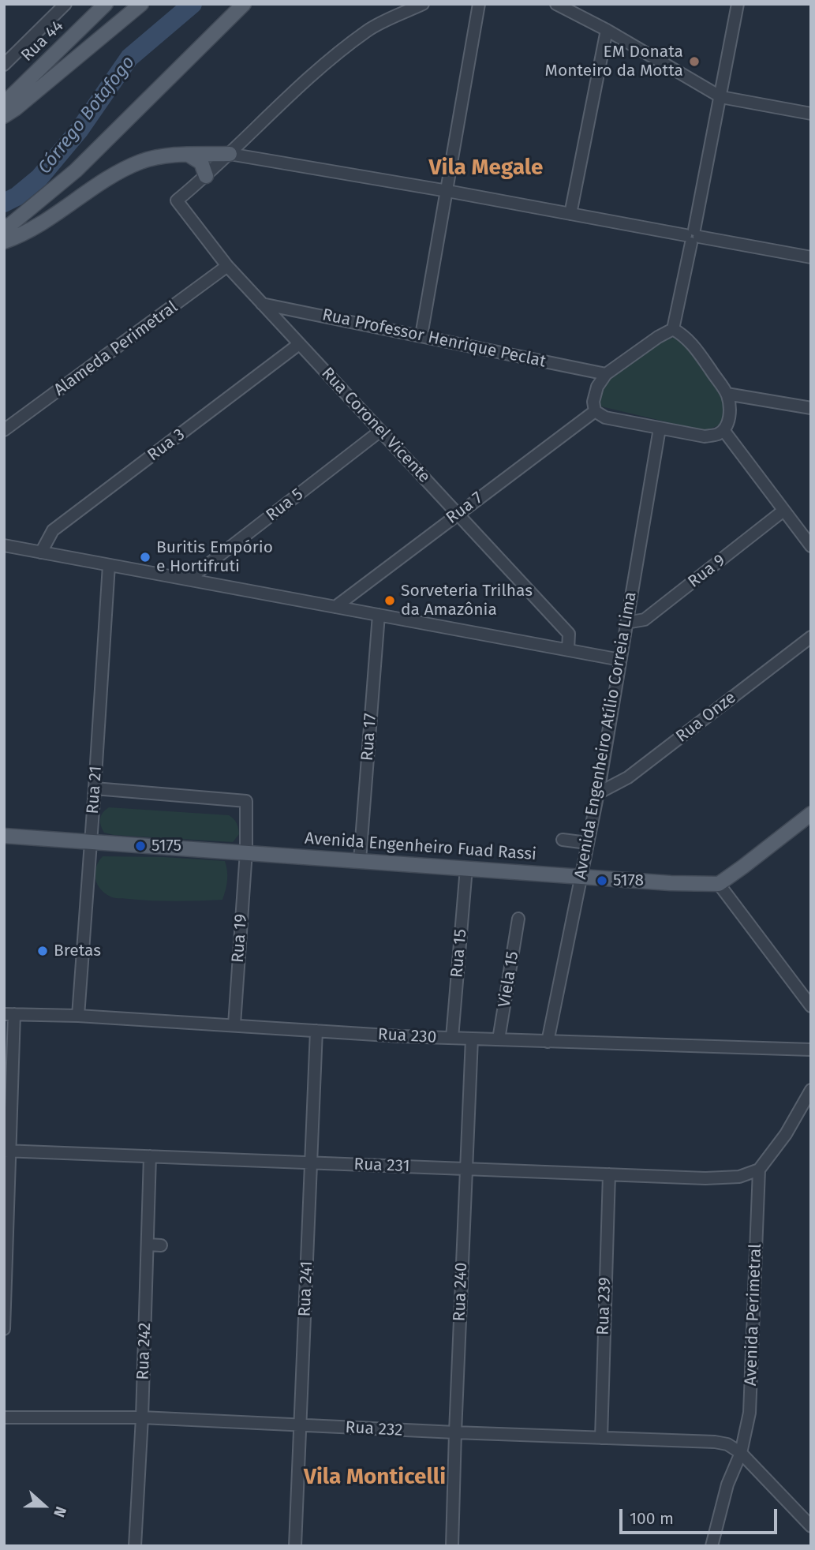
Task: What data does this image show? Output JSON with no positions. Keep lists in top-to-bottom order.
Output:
{
  "streets": {
    "main road": ["Rua 44", "Avenida Engenheiro Fuad Rassi"],
    "street": [
      "Rua Professor Henrique Peclat",
      "Alameda Perimetral",
      "Rua Coronel Vicente",
      "Rua 3",
      "Rua 5",
      "Rua 7",
      "Rua 9",
      "Rua Onze",
      "Avenida Engenheiro Atílio Correia Lima",
      "Rua 17",
      "Rua 21",
      "Rua 19",
      "Rua 15",
      "Viela 15",
      "Rua 230",
      "Rua 231",
      "Rua 241",
      "Rua 240",
      "Rua 239",
      "Avenida Perimetral",
      "Rua 242",
      "Rua 232"
    ]
  },
  "crossings": [
    ["Rua Professor Henrique Peclat", "Rua Coronel Vicente"],
    ["Alameda Perimetral", "Rua Coronel Vicente"],
    ["Rua Coronel Vicente", "Rua 3"],
    ["Rua Coronel Vicente", "Rua 5"],
    ["Rua Coronel Vicente", "Rua 7"],
    ["Rua 9", "Avenida Engenheiro Atílio Correia Lima"],
    ["Rua Onze", "Avenida Engenheiro Atílio Correia Lima"],
    ["Avenida Engenheiro Atílio Correia Lima", "Avenida Engenheiro Fuad Rassi"],
    ["Avenida Engenheiro Atílio Correia Lima", "Rua 230"],
    ["Rua 17", "Avenida Engenheiro Fuad Rassi"],
    ["Rua 21", "Avenida Engenheiro Fuad Rassi"],
    ["Rua 21", "Rua 19"],
    ["Rua 21", "Rua 230"],
    ["Avenida Engenheiro Fuad Rassi", "Rua 19"],
    ["Avenida Engenheiro Fuad Rassi", "Rua 15"],
    ["Rua 19", "Rua 230"],
    ["Rua 15", "Rua 230"],
    ["Viela 15", "Rua 230"],
    ["Rua 230", "Rua 241"],
    ["Rua 230", "Rua 240"],
    ["Rua 231", "Rua 241"],
    ["Rua 231", "Rua 240"],
    ["Rua 231", "Rua 239"],
    ["Rua 231", "Avenida Perimetral"],
    ["Rua 231", "Rua 242"],
    ["Rua 241", "Rua 232"],
    ["Rua 240", "Rua 232"],
    ["Rua 239", "Rua 232"],
    ["Avenida Perimetral", "Rua 232"],
    ["Rua 242", "Rua 232"]
  ],
  "districts": ["Vila Megale", "Vila Monticelli"],
  "water": ["Córrego Botafogo"],
  "places": [
    "EM Donata Monteiro da Motta",
    "Buritis Empório e Hortifruti",
    "Sorveteria Trilhas da Amazônia",
    "5175",
    "5178",
    "Bretas"
  ],
  "scale_bar": "100 m",
  "north": "right"
}
